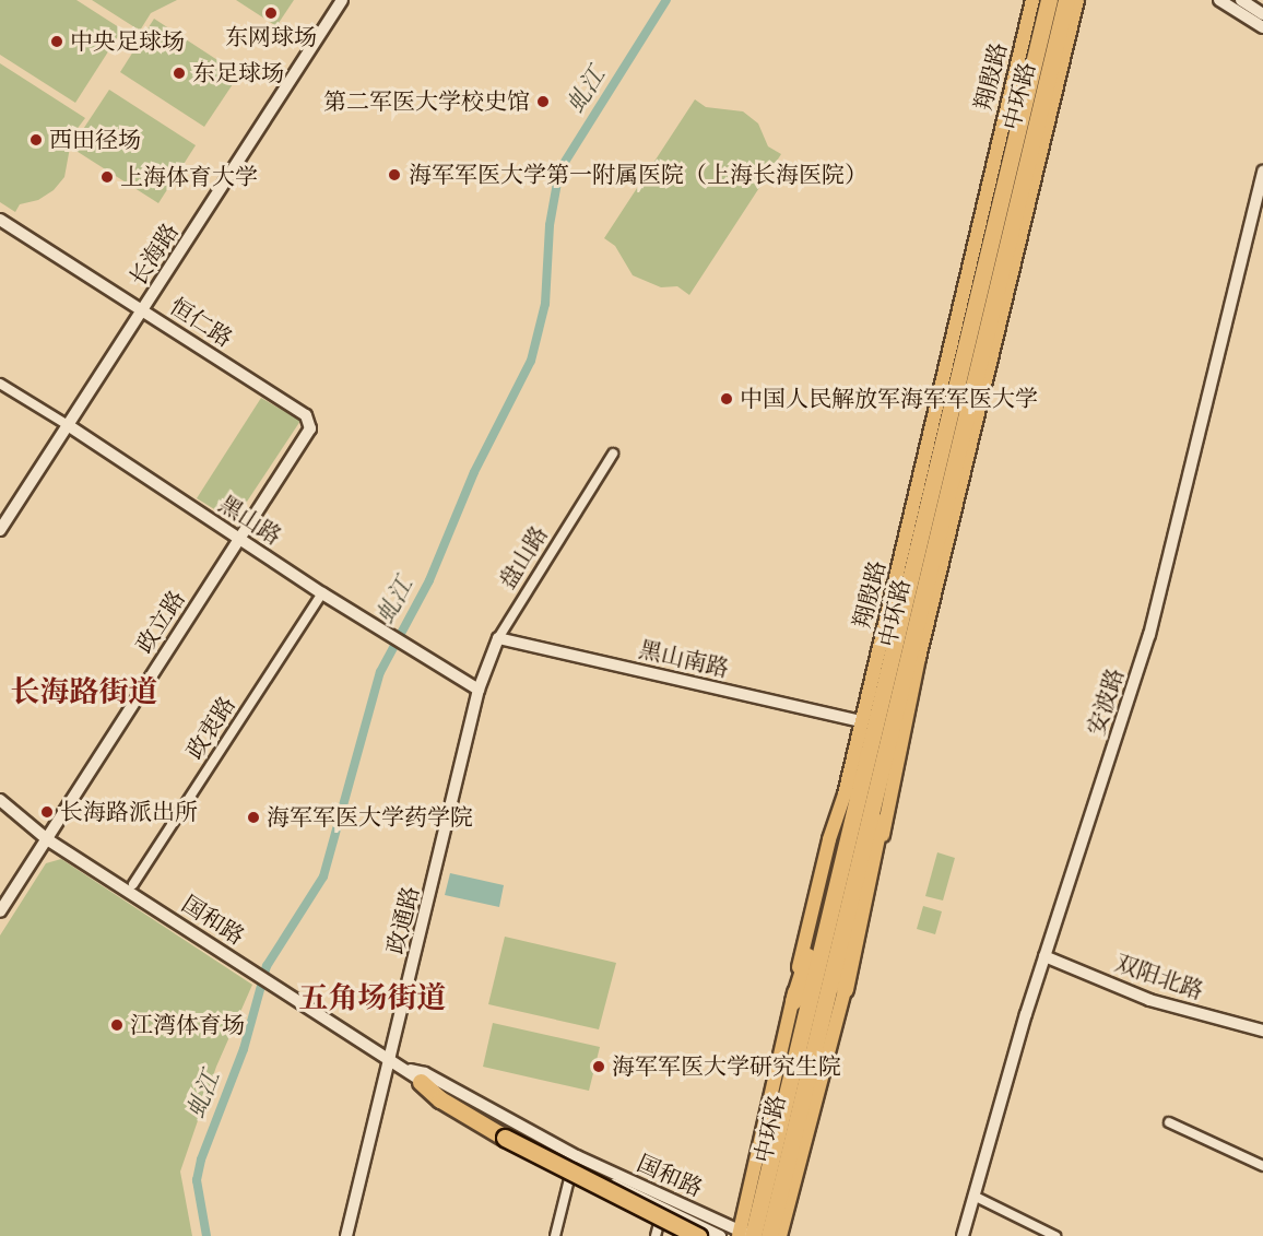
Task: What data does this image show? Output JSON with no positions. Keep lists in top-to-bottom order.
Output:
{
  "streets": {
    "highway": ["中环路"],
    "main road": ["翔殷路"],
    "street": [
      "长海路",
      "恒仁路",
      "黑山路",
      "盘山路",
      "政立路",
      "黑山南路",
      "安波路",
      "政衷路",
      "国和路",
      "政通路",
      "双阳北路"
    ]
  },
  "crossings": [
    ["翔殷路", "中环路"],
    ["翔殷路", "黑山南路"],
    ["翔殷路", "国和路"],
    ["中环路", "国和路"],
    ["长海路", "恒仁路"],
    ["长海路", "黑山路"],
    ["恒仁路", "政立路"],
    ["黑山路", "盘山路"],
    ["黑山路", "政立路"],
    ["黑山路", "政衷路"],
    ["黑山路", "政通路"],
    ["盘山路", "黑山南路"],
    ["盘山路", "政通路"],
    ["政立路", "国和路"],
    ["安波路", "双阳北路"],
    ["国和路", "政通路"]
  ],
  "districts": ["长海路街道", "五角场街道"],
  "water": ["虬江"],
  "places": [
    "东网球场",
    "中央足球场",
    "东足球场",
    "第二军医大学校史馆",
    "西田径场",
    "海军军医大学第一附属医院（上海长海医院）",
    "上海体育大学",
    "中国人民解放军海军军医大学",
    "长海路派出所",
    "海军军医大学药学院",
    "江湾体育场",
    "海军军医大学研究生院"
  ]
}
